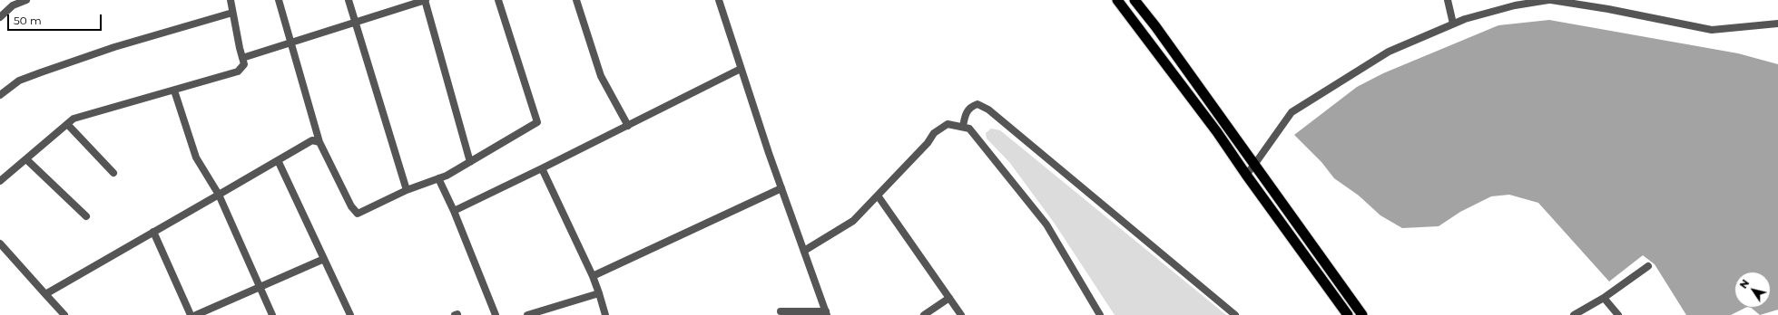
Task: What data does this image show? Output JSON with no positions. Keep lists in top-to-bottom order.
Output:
{
  "scale_bar": "50 m",
  "north": "top left"
}
